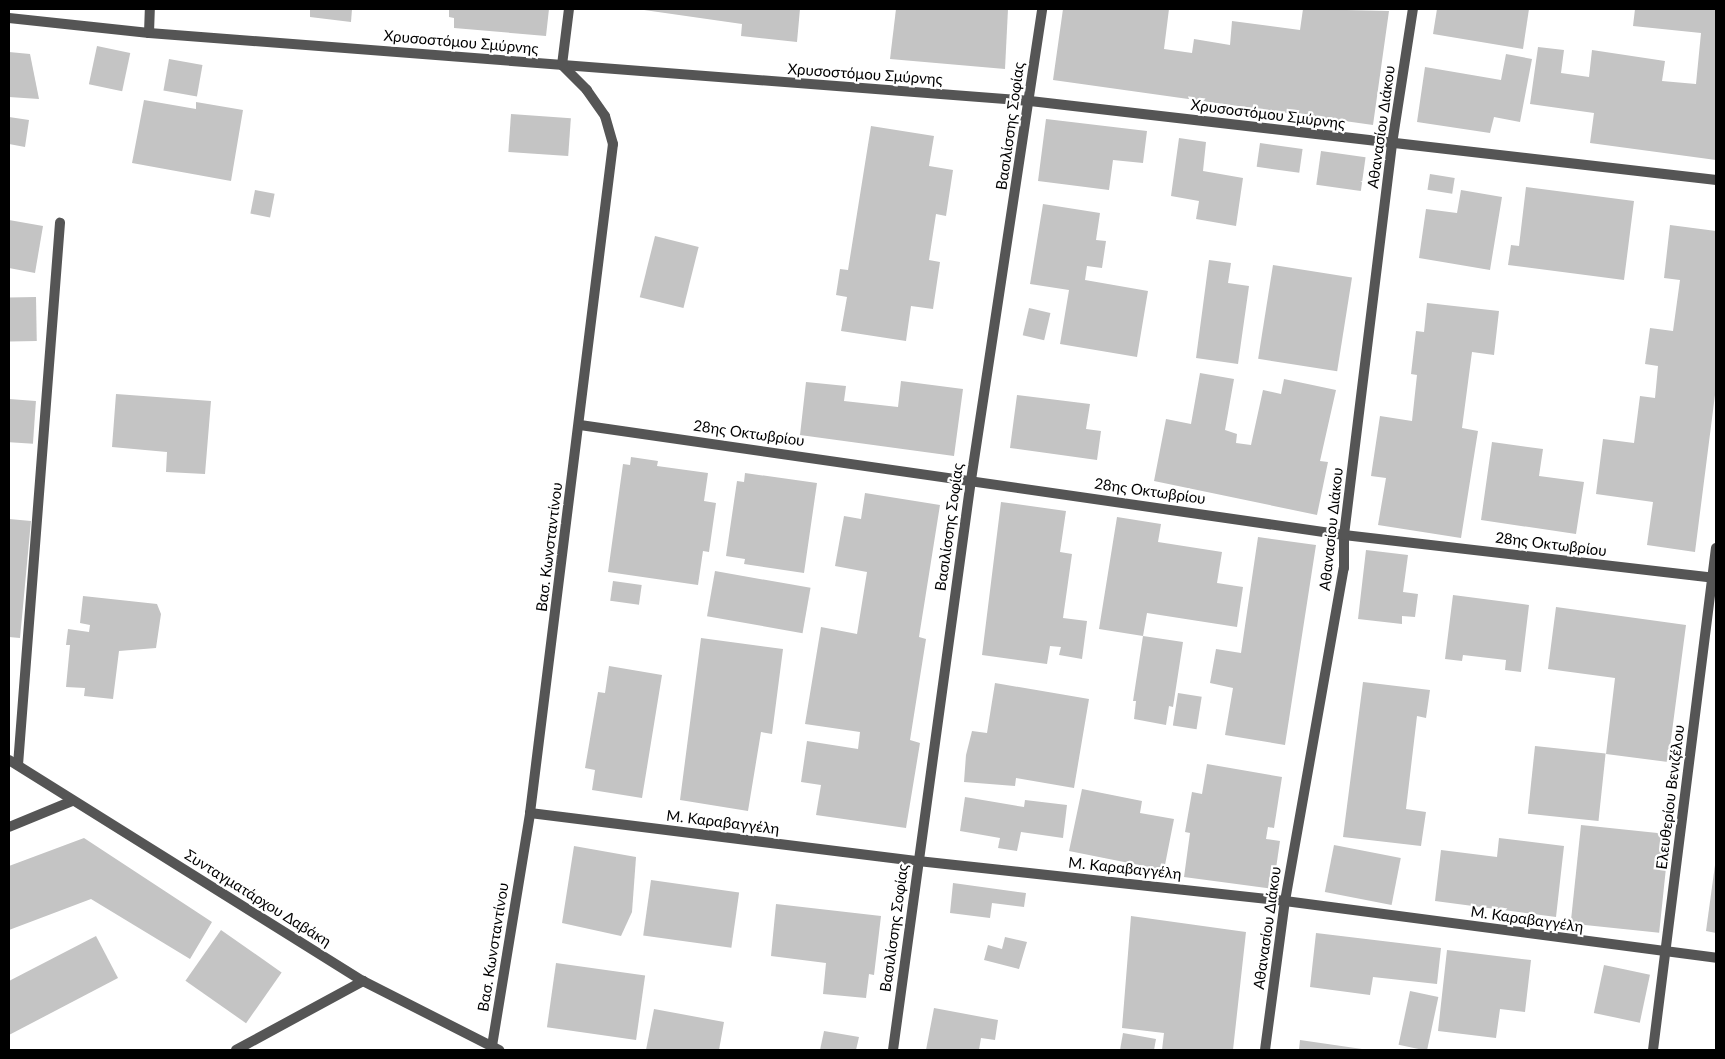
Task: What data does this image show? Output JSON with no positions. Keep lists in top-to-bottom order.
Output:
{
  "streets": {
    "street": [
      "Χρυσοστόμου Σμύρνης",
      "Βασιλίσσης Σοφίας",
      "Αθανασίου Διάκου",
      "28ης Οκτωβρίου",
      "Βασ. Κωνσταντίνου",
      "Ελευθερίου Βενιζέλου",
      "Μ. Καραβαγγέλη",
      "Συνταγματάρχου Δαβάκη"
    ]
  },
  "crossings": [
    ["Χρυσοστόμου Σμύρνης", "Βασιλίσσης Σοφίας"],
    ["Χρυσοστόμου Σμύρνης", "Αθανασίου Διάκου"],
    ["Χρυσοστόμου Σμύρνης", "Βασ. Κωνσταντίνου"],
    ["Βασιλίσσης Σοφίας", "28ης Οκτωβρίου"],
    ["Βασιλίσσης Σοφίας", "Μ. Καραβαγγέλη"],
    ["Αθανασίου Διάκου", "28ης Οκτωβρίου"],
    ["Αθανασίου Διάκου", "Μ. Καραβαγγέλη"],
    ["28ης Οκτωβρίου", "Βασ. Κωνσταντίνου"],
    ["28ης Οκτωβρίου", "Ελευθερίου Βενιζέλου"],
    ["Βασ. Κωνσταντίνου", "Μ. Καραβαγγέλη"],
    ["Βασ. Κωνσταντίνου", "Συνταγματάρχου Δαβάκη"],
    ["Ελευθερίου Βενιζέλου", "Μ. Καραβαγγέλη"]
  ]
}
